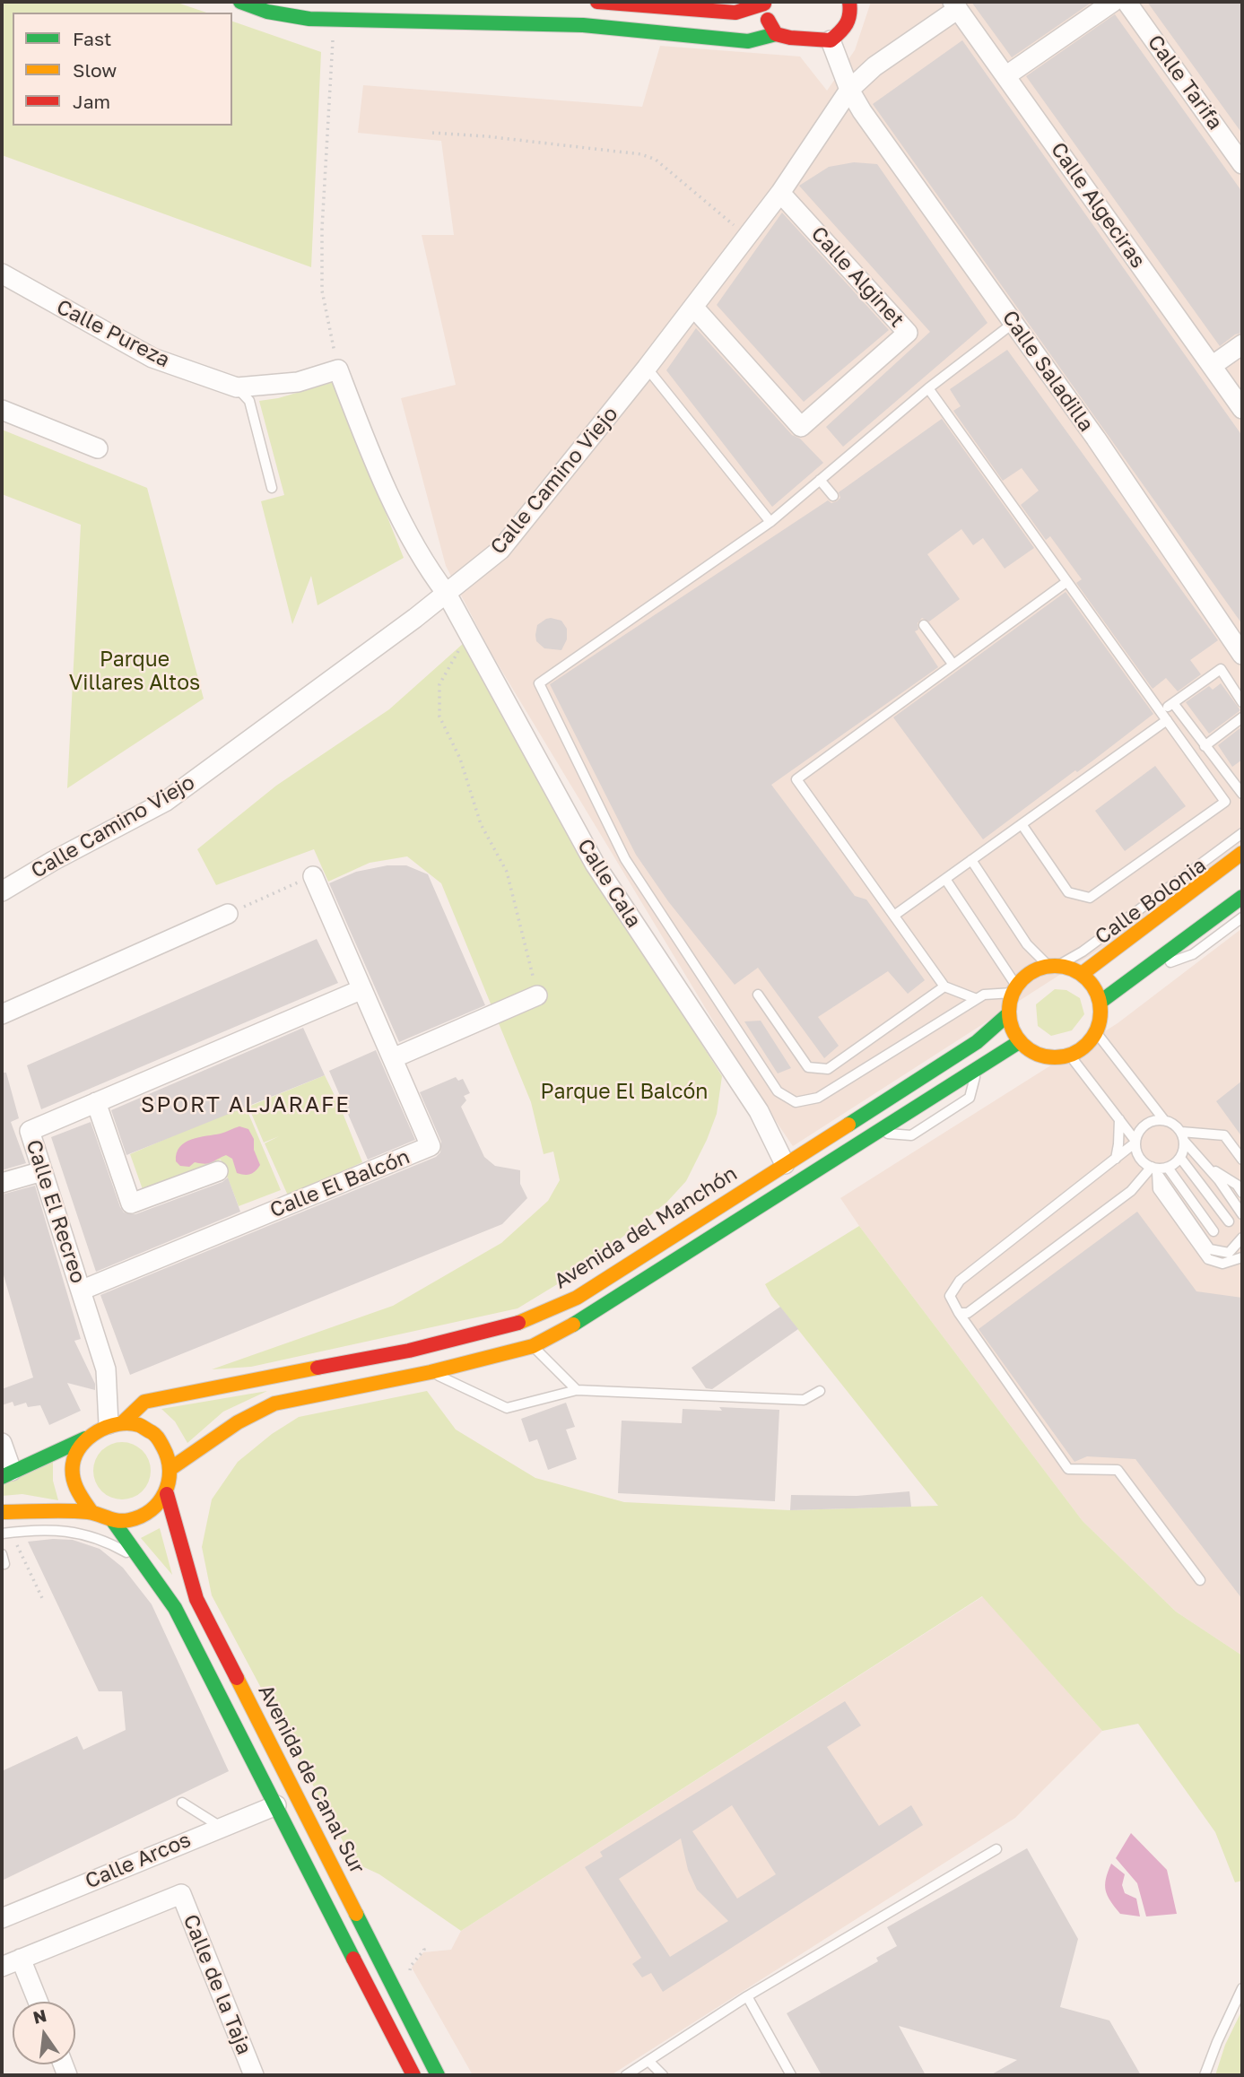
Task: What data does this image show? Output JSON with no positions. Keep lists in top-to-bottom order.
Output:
{
  "streets": {
    "main road": ["Avenida del Manchón", "Avenida de Canal Sur"],
    "street": [
      "Calle Tarifa",
      "Calle Algeciras",
      "Calle Alginet",
      "Calle Pureza",
      "Calle Saladilla",
      "Calle Camino Viejo",
      "Calle Cala",
      "Calle El Balcón",
      "Calle El Recreo",
      "Calle Arcos",
      "Calle de la Taja"
    ],
    "lane": ["Calle Bolonia"]
  },
  "crossings": [
    ["Calle Algeciras", "Calle Camino Viejo"],
    ["Calle Alginet", "Calle Camino Viejo"],
    ["Calle Pureza", "Calle Cala"],
    ["Calle Saladilla", "Calle Camino Viejo"],
    ["Calle Camino Viejo", "Calle Cala"],
    ["Calle Cala", "Avenida del Manchón"],
    ["Calle Bolonia", "Avenida del Manchón"],
    ["Calle El Balcón", "Calle El Recreo"],
    ["Calle El Recreo", "Avenida del Manchón"],
    ["Calle El Recreo", "Avenida de Canal Sur"],
    ["Avenida del Manchón", "Avenida de Canal Sur"]
  ],
  "districts": ["SPORT ALJARAFE"],
  "parks": ["Parque Villares Altos", "Parque El Balcón"],
  "legend": ["Fast", "Slow", "Jam"],
  "north": "top"
}
